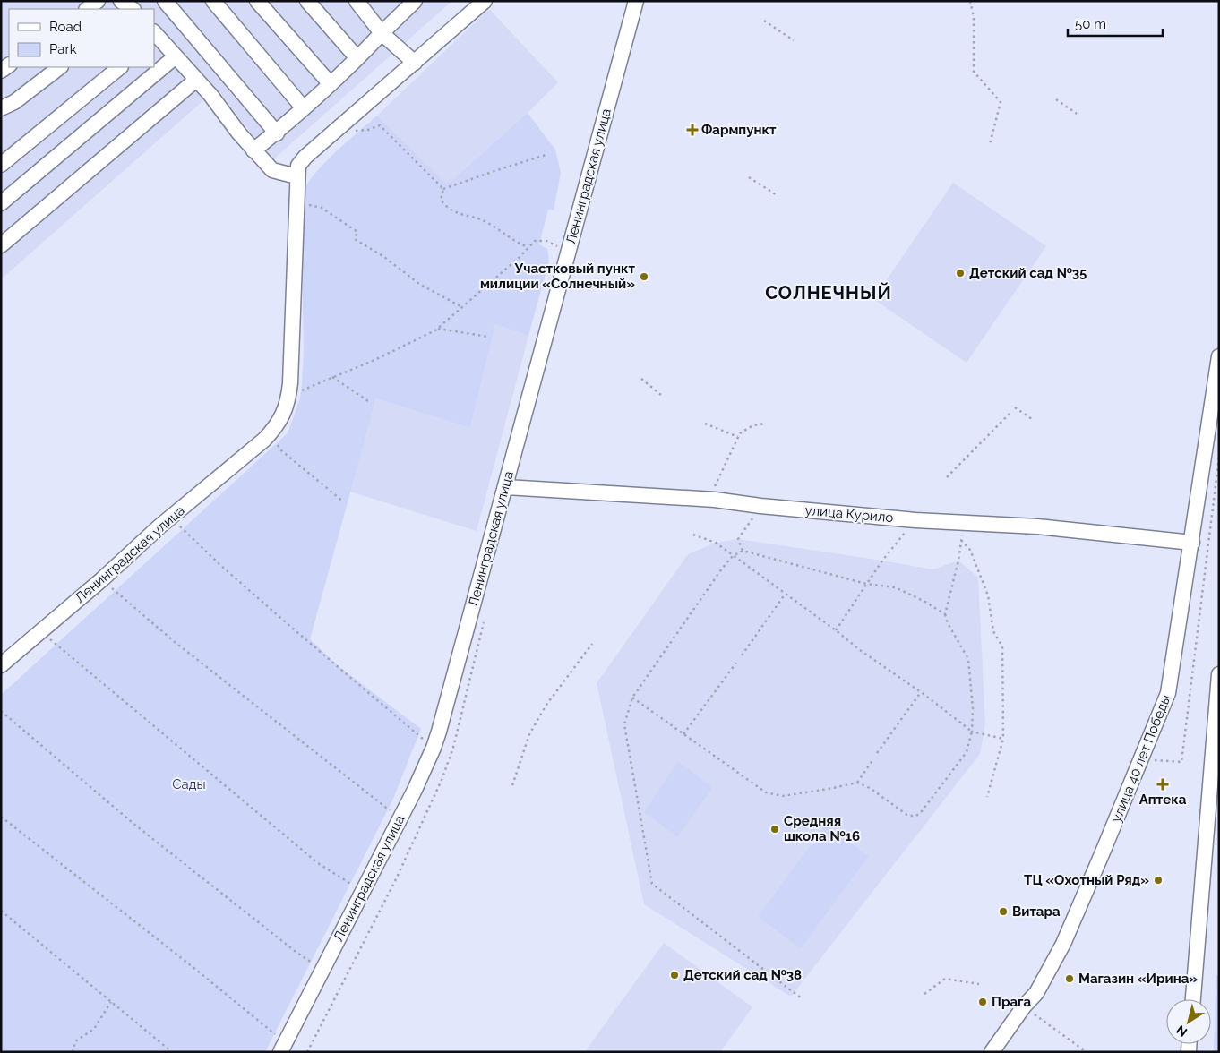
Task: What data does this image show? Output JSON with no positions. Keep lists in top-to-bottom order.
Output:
{
  "streets": {
    "street": ["Ленинградская улица", "улица Курило", "улица 40 лет Победы"]
  },
  "crossings": [
    ["Ленинградская улица", "улица Курило"],
    ["улица Курило", "улица 40 лет Победы"]
  ],
  "districts": ["СОЛНЕЧНЫЙ"],
  "parks": ["Сады"],
  "places": {
    "health": ["Фармпункт", "Аптека"],
    "other": [
      "Детский сад №35",
      "Участковый пункт милиции «Солнечный»",
      "Средняя школа №16",
      "ТЦ «Охотный Ряд»",
      "Витара",
      "Детский сад №38",
      "Магазин «Ирина»",
      "Прага"
    ]
  },
  "legend": ["Road", "Park"],
  "scale_bar": "50 m",
  "north": "bottom left"
}
